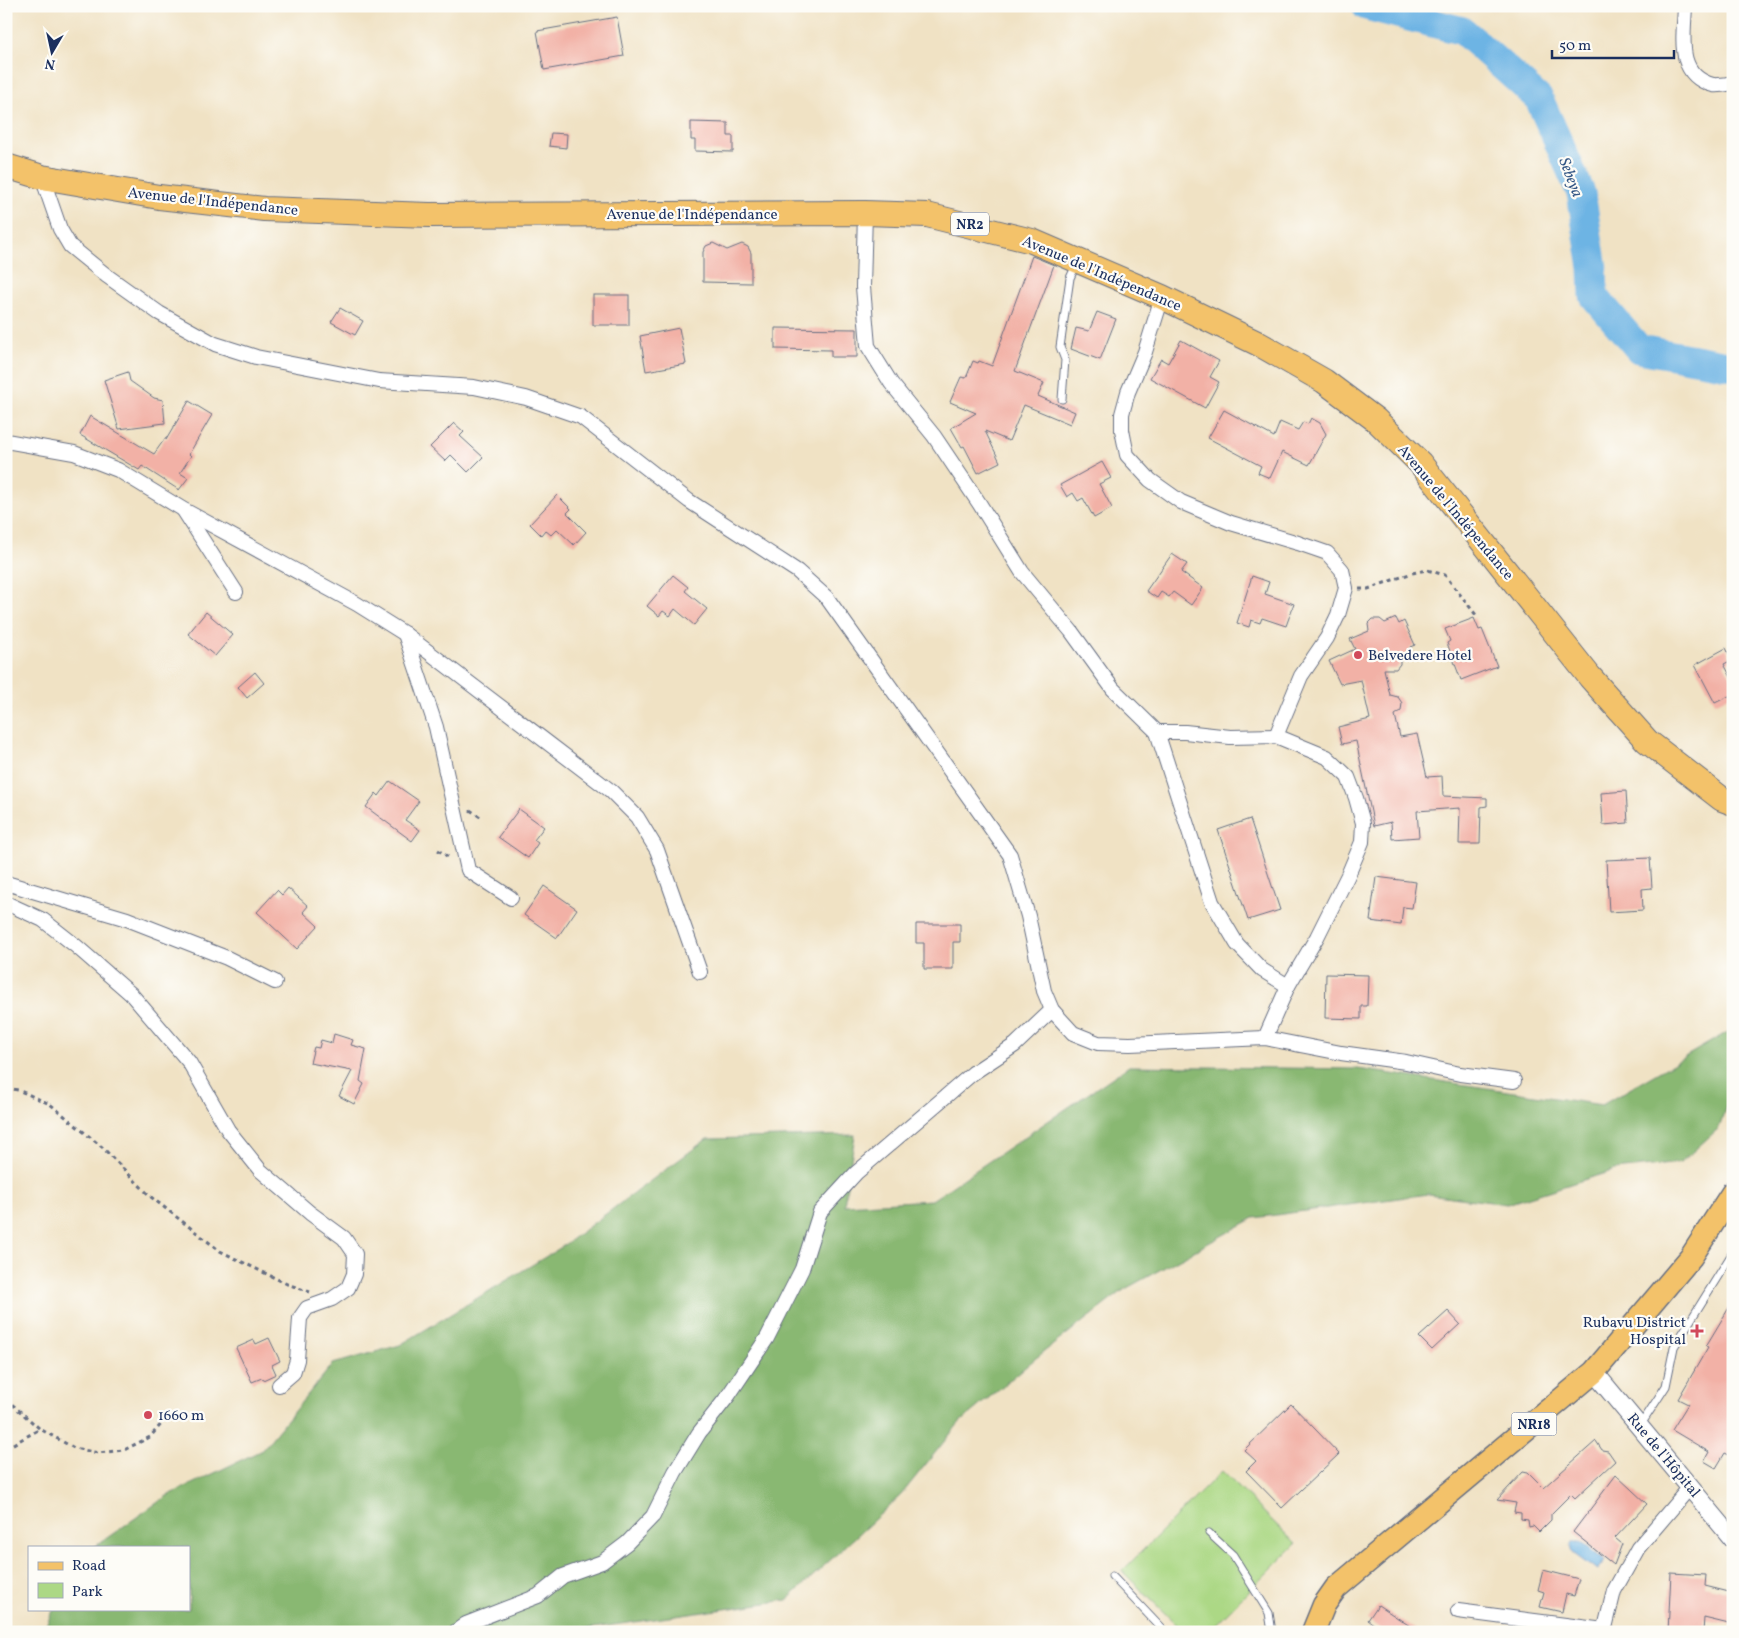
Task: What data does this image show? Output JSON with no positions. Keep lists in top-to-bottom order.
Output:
{
  "streets": {
    "highway": ["Avenue de l'Indépendance", "NR2"],
    "main road": ["NR18"],
    "street": ["Rue de l'Hôpital"]
  },
  "crossings": [
    ["NR18", "Rue de l'Hôpital"]
  ],
  "water": ["Sebeya"],
  "places": {
    "other": ["Belvedere Hotel", "1660 m"],
    "health": ["Rubavu District Hospital"]
  },
  "legend": ["Road", "Park"],
  "scale_bar": "50 m",
  "north": "bottom"
}
